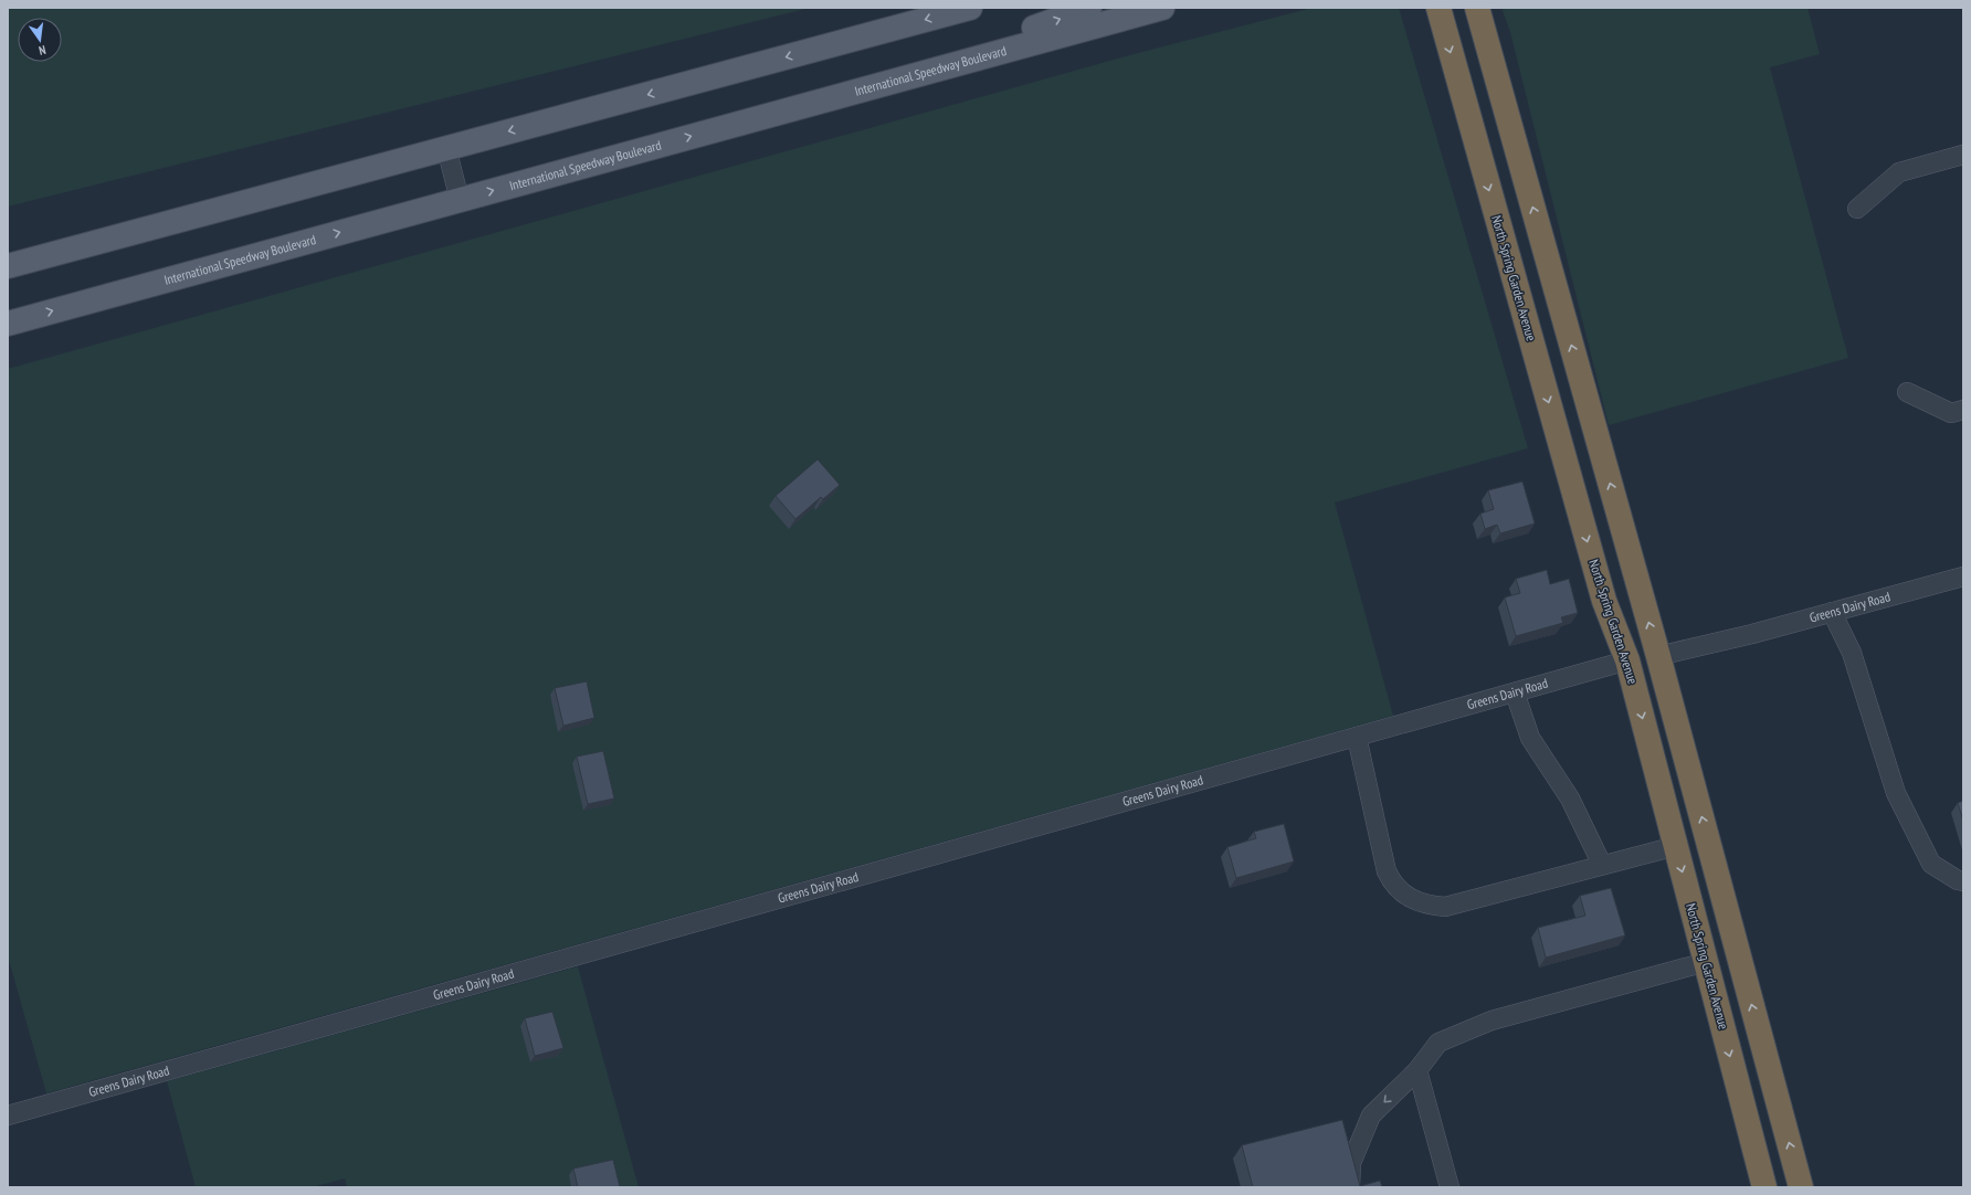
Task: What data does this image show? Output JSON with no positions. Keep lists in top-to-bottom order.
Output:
{
  "streets": {
    "highway": ["North Spring Garden Avenue"],
    "main road": ["International Speedway Boulevard"],
    "street": ["Greens Dairy Road"]
  },
  "crossings": [
    ["North Spring Garden Avenue", "Greens Dairy Road"]
  ],
  "north": "bottom"
}
